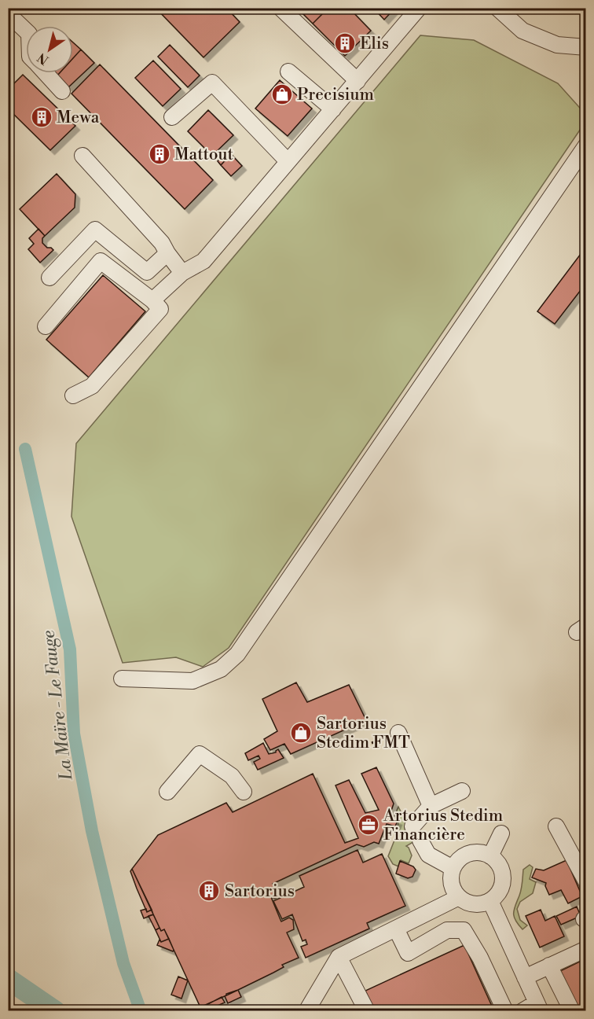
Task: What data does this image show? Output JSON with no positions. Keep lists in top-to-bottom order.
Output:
{
  "water": ["La Maïre - Le Fauge"],
  "places": {
    "building": [
      "Elis",
      "Mewa",
      "Mattout",
      "Sartorius"
    ],
    "shop": ["Precisium", "Sartorius Stedim FMT"],
    "office": ["Artorius Stedim Financière"]
  },
  "north": "bottom left"
}
